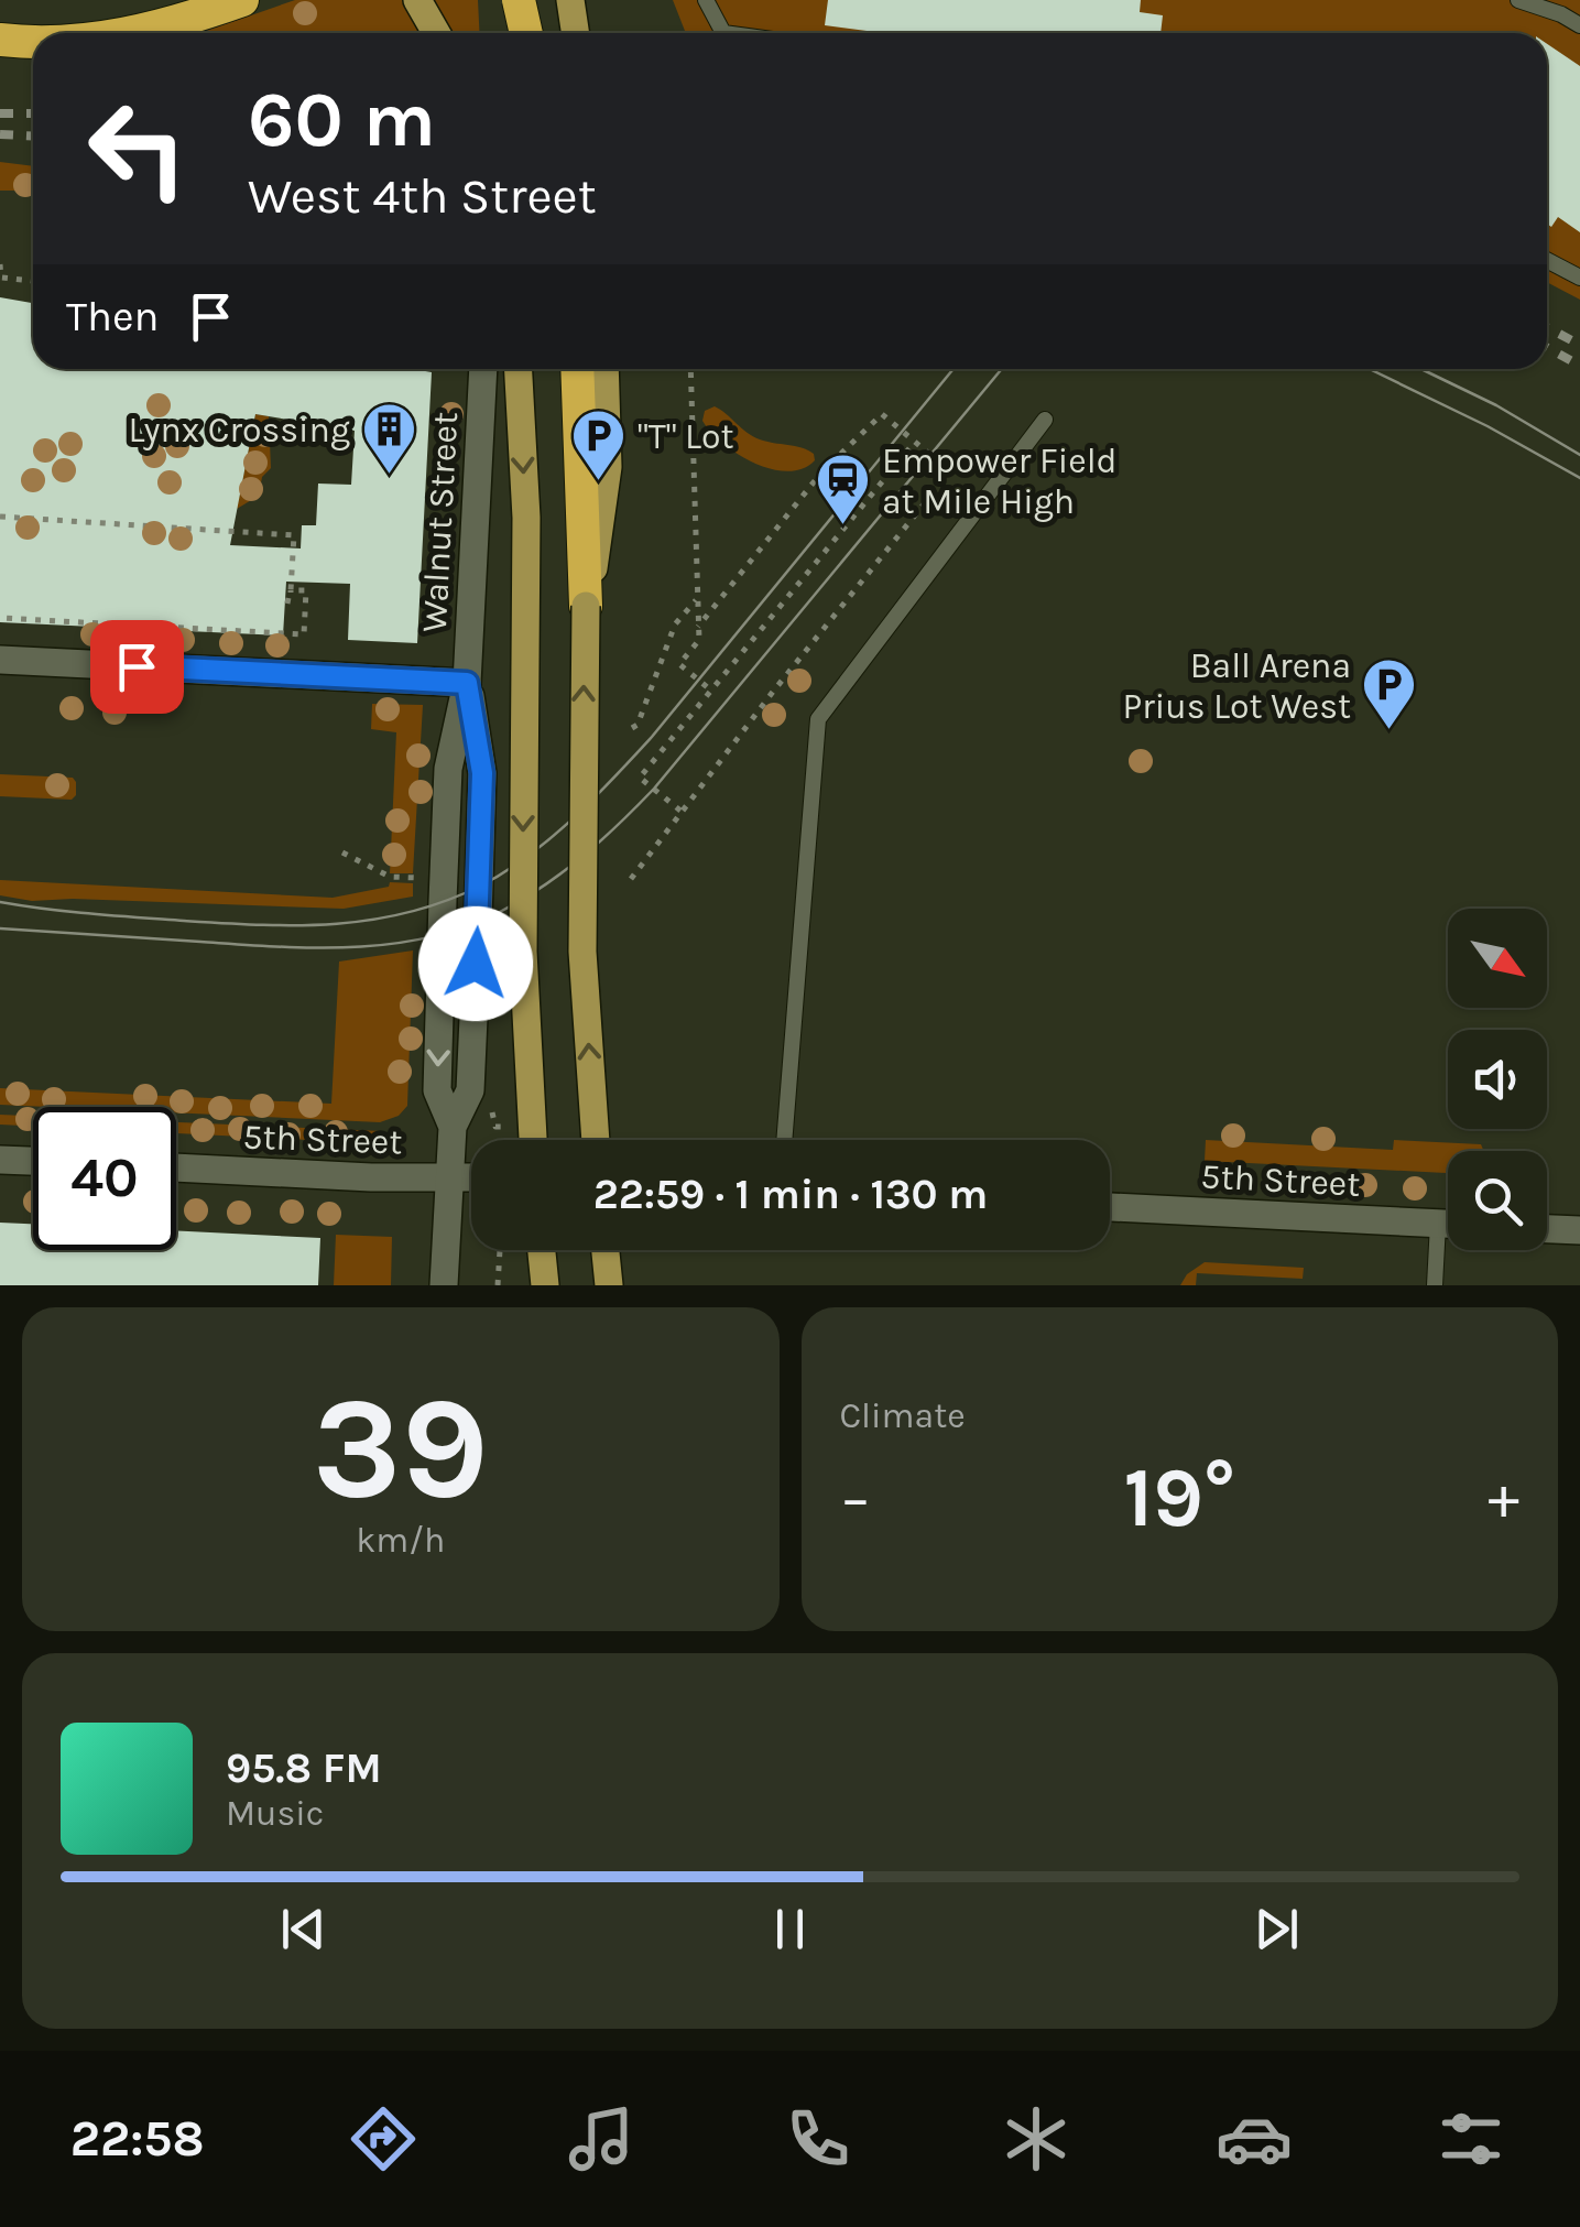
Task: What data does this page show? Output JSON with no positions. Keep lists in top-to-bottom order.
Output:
{
  "streets": {
    "street": ["Walnut Street", "5th Street"]
  },
  "crossings": [
    ["Walnut Street", "5th Street"]
  ],
  "places": {
    "building": ["Lynx Crossing"],
    "parking": ["\"T\" Lot", "Ball Arena Prius Lot West"],
    "station": ["Empower Field at Mile High"]
  },
  "north": "bottom right",
  "page": {
    "turn": ["60 m", "West 4th Street"],
    "then": "Then",
    "limit": "40",
    "trip": "22:59 · 1 min · 130 m",
    "tile": [
      ["39", "km/h"],
      "Climate"
    ],
    "heat": ["−", "19°", "+"],
    "song": ["95.8 FM", "Music"],
    "tabs": "22:58"
  }
}
